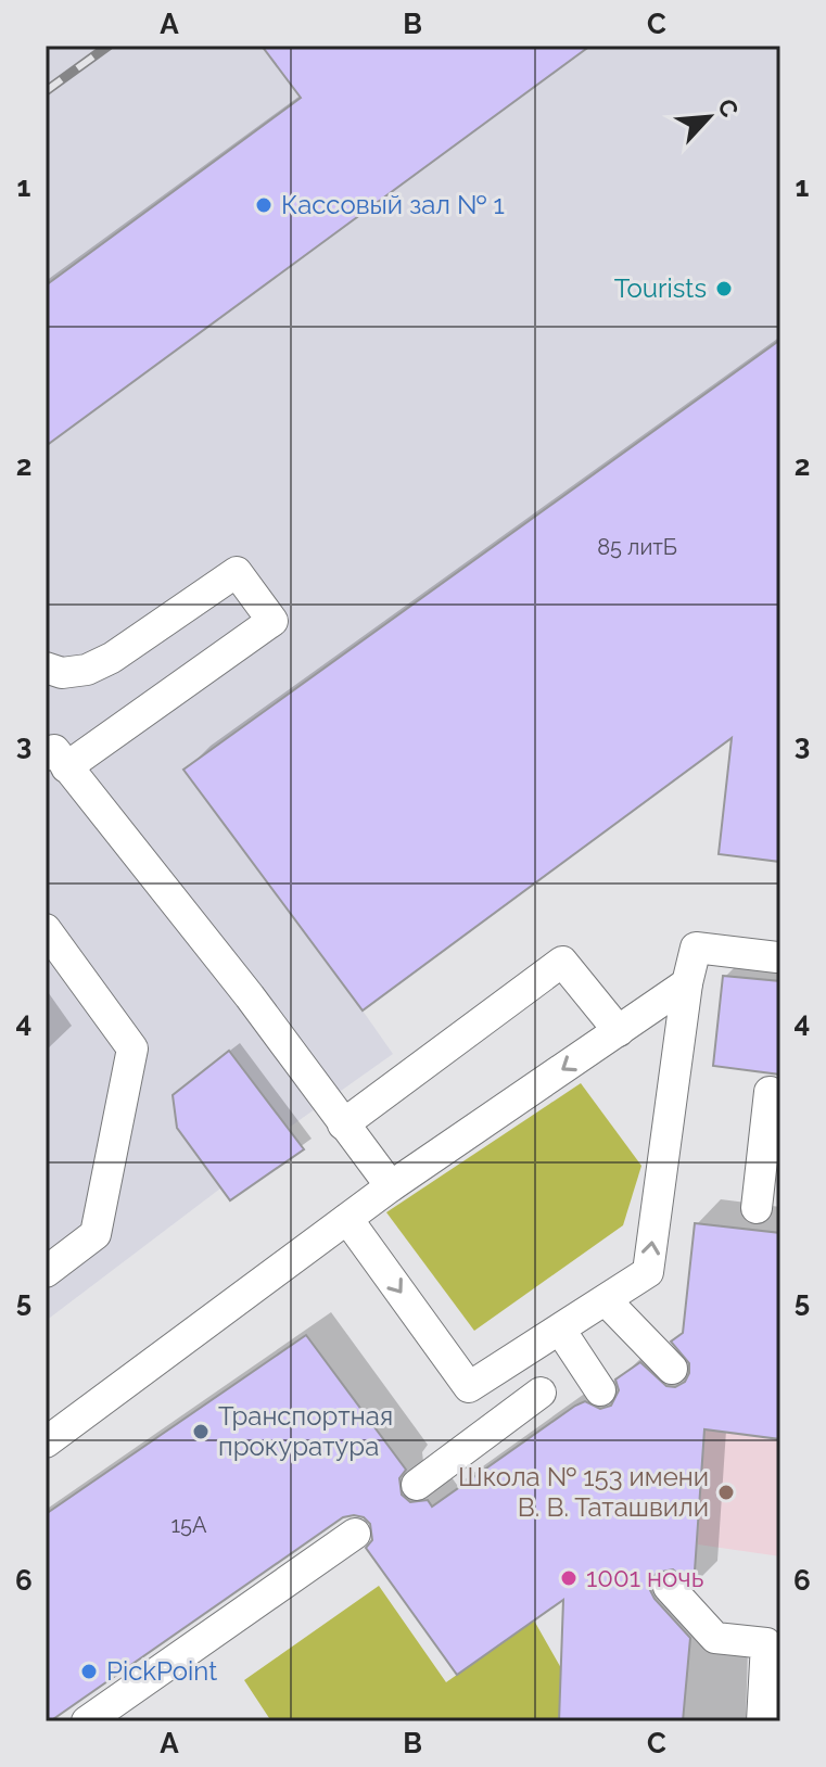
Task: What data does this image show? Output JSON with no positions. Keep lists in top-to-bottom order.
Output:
{
  "places": [
    "Кассовый зал № 1",
    "Tourists",
    "Транспортная прокуратура",
    "Школа № 153 имени В. В. Таташвили",
    "1001 ночь",
    "PickPoint"
  ],
  "house_numbers": ["85 литБ", "15А"],
  "north": "top right",
  "grid": {
    "columns": ["A", "B", "C"],
    "rows": [
      "1",
      "2",
      "3",
      "4",
      "5",
      "6"
    ]
  }
}
